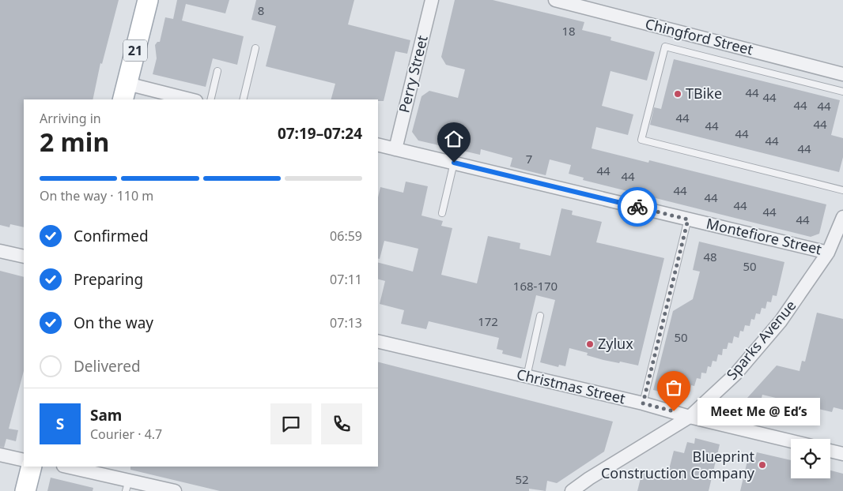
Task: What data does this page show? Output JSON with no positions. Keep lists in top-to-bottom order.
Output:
{
  "streets": {
    "main road": ["21"],
    "street": [
      "Chingford Street",
      "Perry Street",
      "Montefiore Street",
      "Sparks Avenue",
      "Christmas Street"
    ]
  },
  "crossings": [
    ["Perry Street", "Montefiore Street"],
    ["Montefiore Street", "Sparks Avenue"],
    ["Sparks Avenue", "Christmas Street"]
  ],
  "places": [
    "TBike",
    "Zylux",
    "Meet Me @ Ed’s",
    "Blueprint Construction Company"
  ],
  "house_numbers": [
    "8",
    "18",
    "44",
    "44",
    "44",
    "44",
    "44",
    "44",
    "44",
    "44",
    "44",
    "44",
    "7",
    "44",
    "44",
    "44",
    "44",
    "44",
    "44",
    "44",
    "48",
    "50",
    "168-170",
    "172",
    "50",
    "52"
  ],
  "page": {
    "heading": ["2 min", "Arriving in", "07:19–07:24"],
    "panel": ["Sam", "Courier · 4.7"],
    "bar": "On the way · 110 m",
    "list": [
      ["Confirmed", "06:59"],
      ["Preparing", "07:11"],
      ["On the way", "07:13"],
      "Delivered"
    ],
    "bubble": "Meet Me @ Ed’s",
    "round": "S"
  }
}
